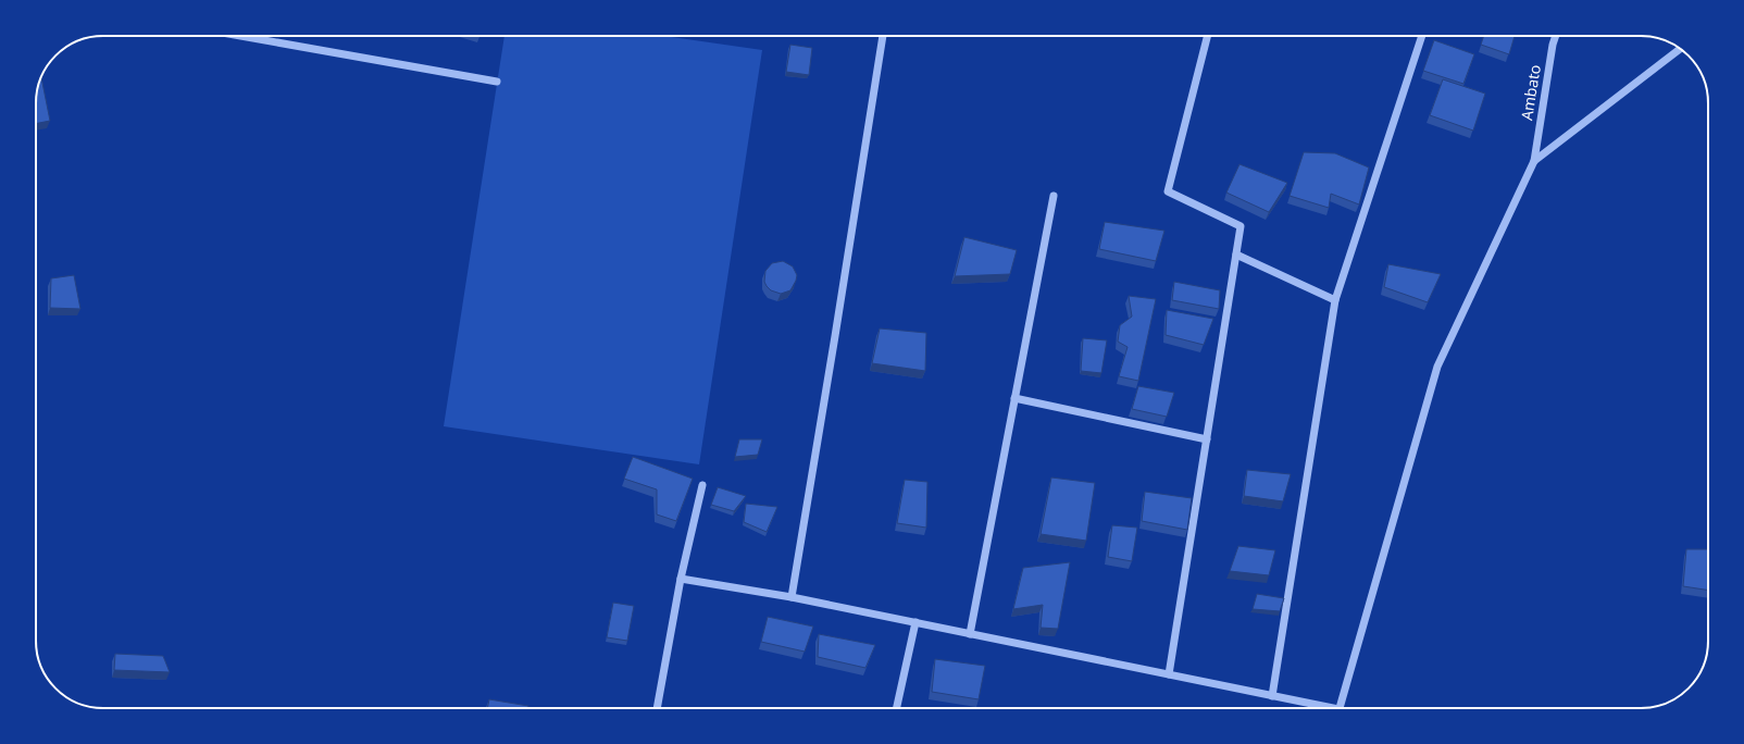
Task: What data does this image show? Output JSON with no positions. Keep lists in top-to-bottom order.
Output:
{
  "streets": {
    "street": ["Ambato"]
  }
}
